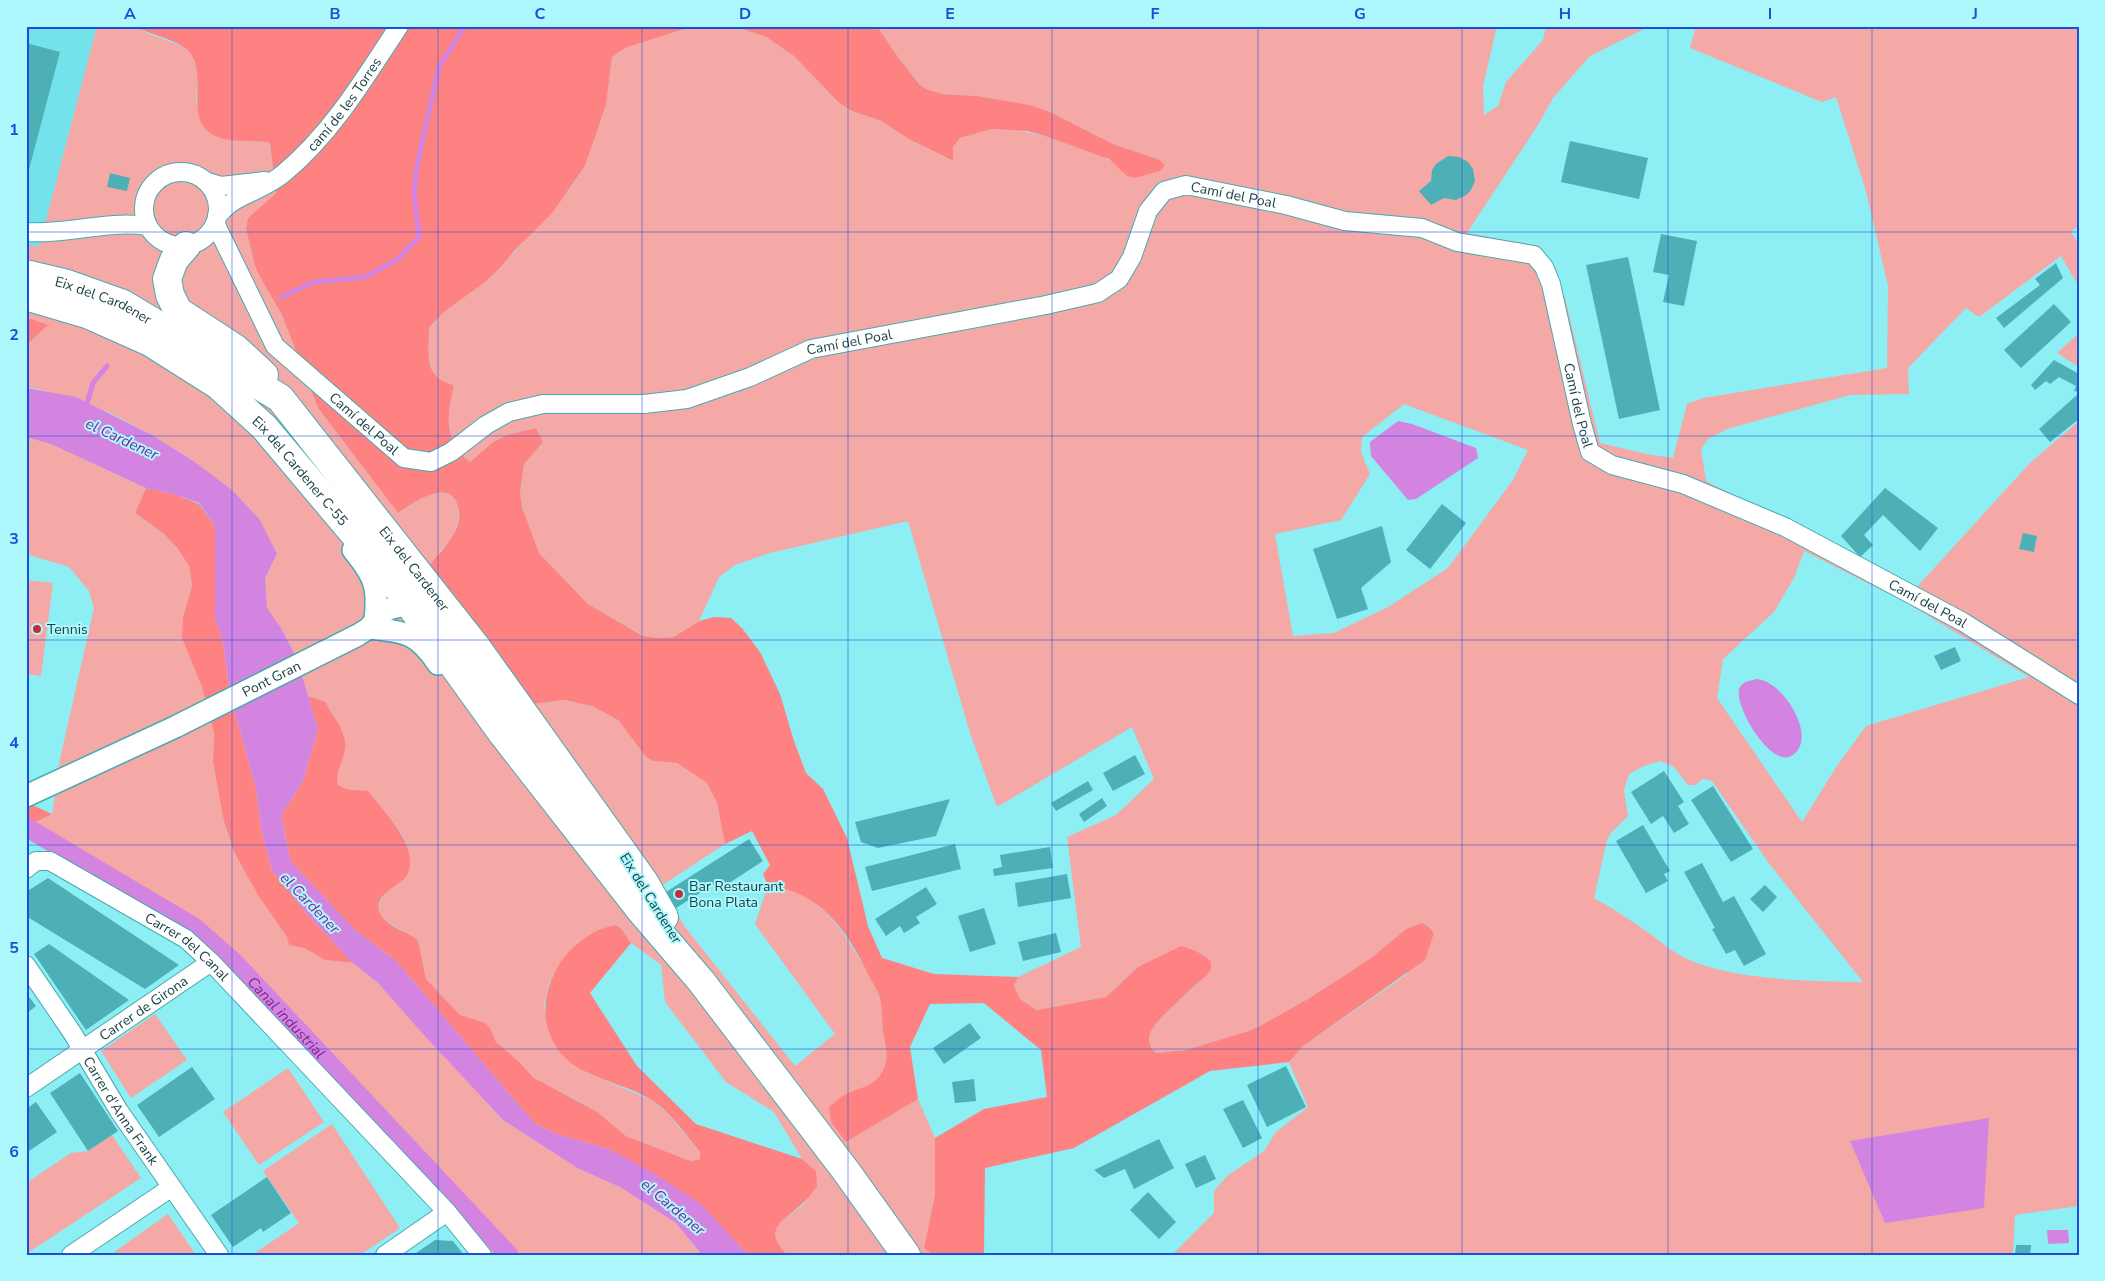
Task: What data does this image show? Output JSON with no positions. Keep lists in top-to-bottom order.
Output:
{
  "streets": {
    "main road": ["Eix del Cardener", "Eix del Cardener C-55"],
    "street": [
      "camí de les Torres",
      "Camí del Poal",
      "Pont Gran",
      "Carrer del Canal",
      "Carrer de Girona",
      "Carrer d'Anna Frank"
    ]
  },
  "crossings": [
    ["camí de les Torres", "Camí del Poal"],
    ["Eix del Cardener", "Eix del Cardener C-55"],
    ["Eix del Cardener C-55", "Pont Gran"],
    ["Carrer del Canal", "Carrer de Girona"],
    ["Carrer de Girona", "Carrer d'Anna Frank"]
  ],
  "water": ["el Cardener", "Canal industrial"],
  "places": ["Tennis", "Bar Restaurant Bona Plata"],
  "grid": {
    "columns": [
      "A",
      "B",
      "C",
      "D",
      "E",
      "F",
      "G",
      "H",
      "I",
      "J"
    ],
    "rows": [
      "1",
      "2",
      "3",
      "4",
      "5",
      "6"
    ]
  }
}
